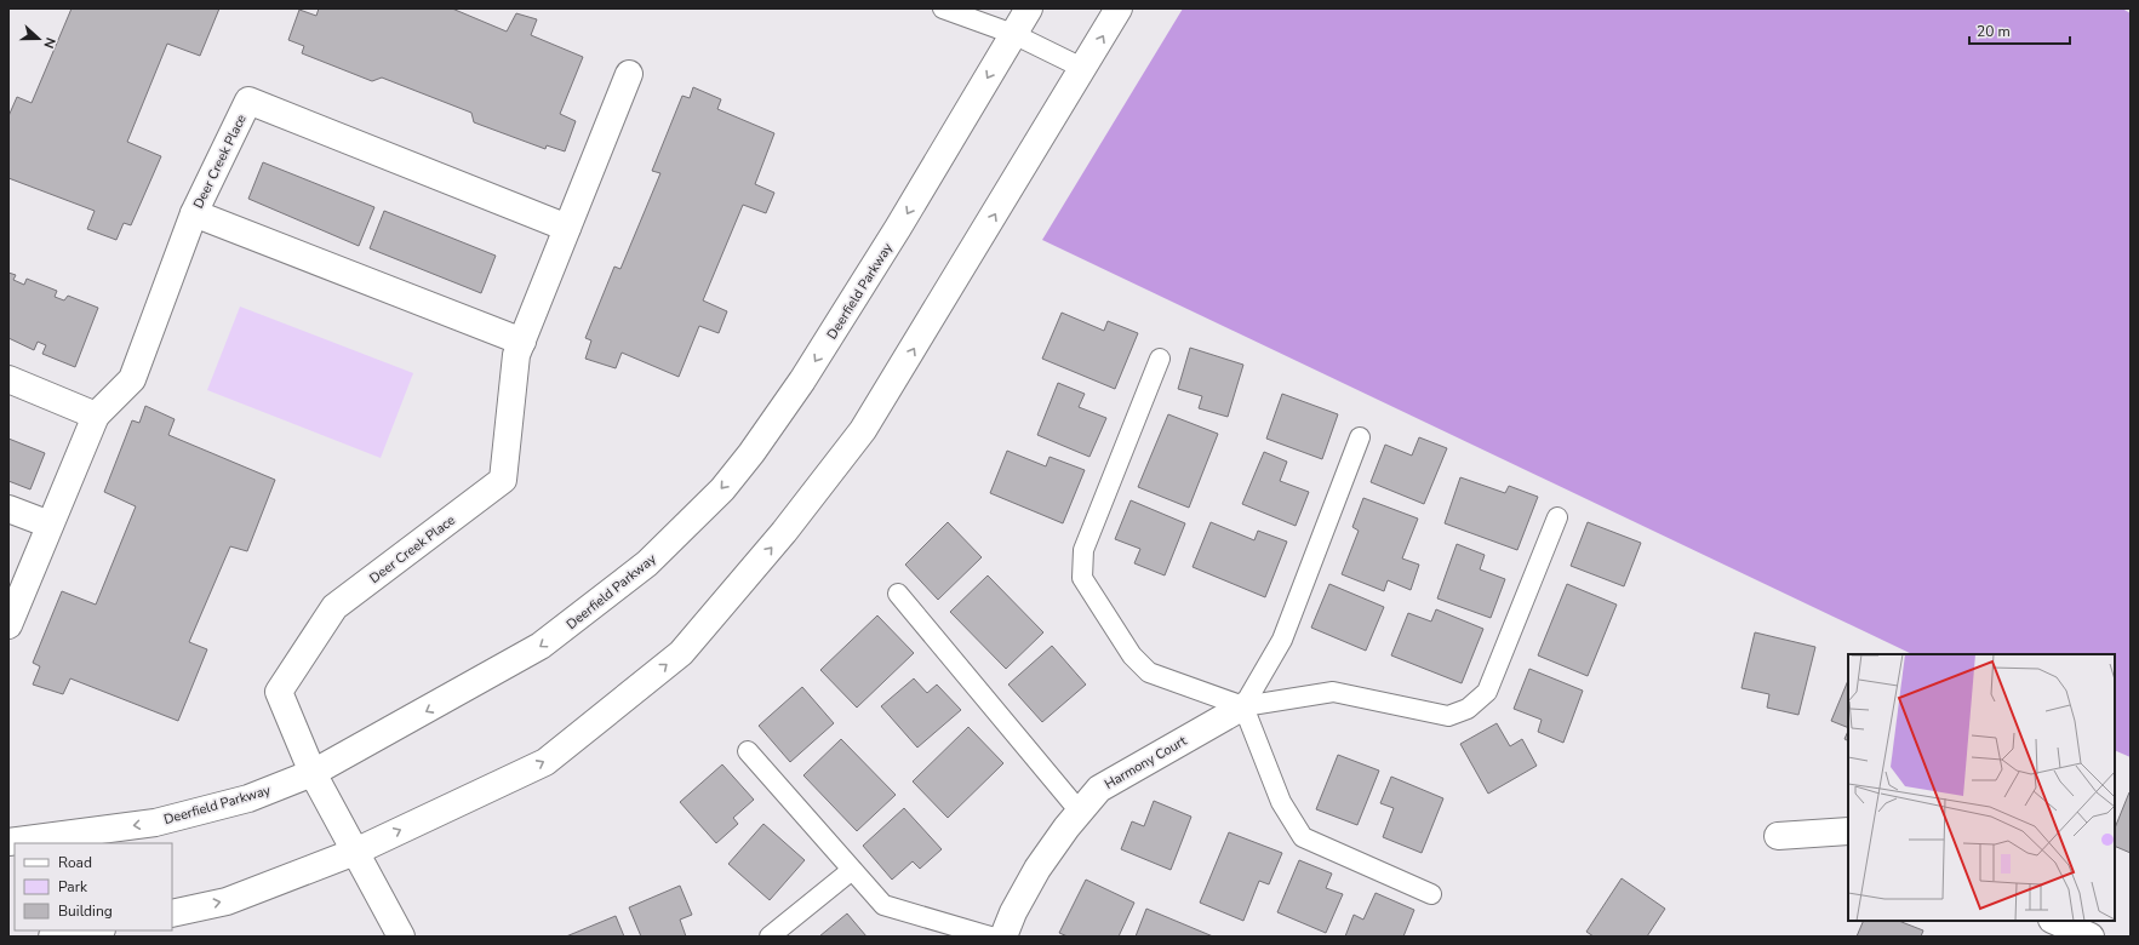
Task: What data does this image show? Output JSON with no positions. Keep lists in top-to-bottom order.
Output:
{
  "streets": {
    "street": ["Deer Creek Place", "Deerfield Parkway", "Harmony Court"]
  },
  "crossings": [
    ["Deer Creek Place", "Deerfield Parkway"]
  ],
  "legend": ["Road", "Park", "Building"],
  "scale_bar": "20 m",
  "north": "right"
}
